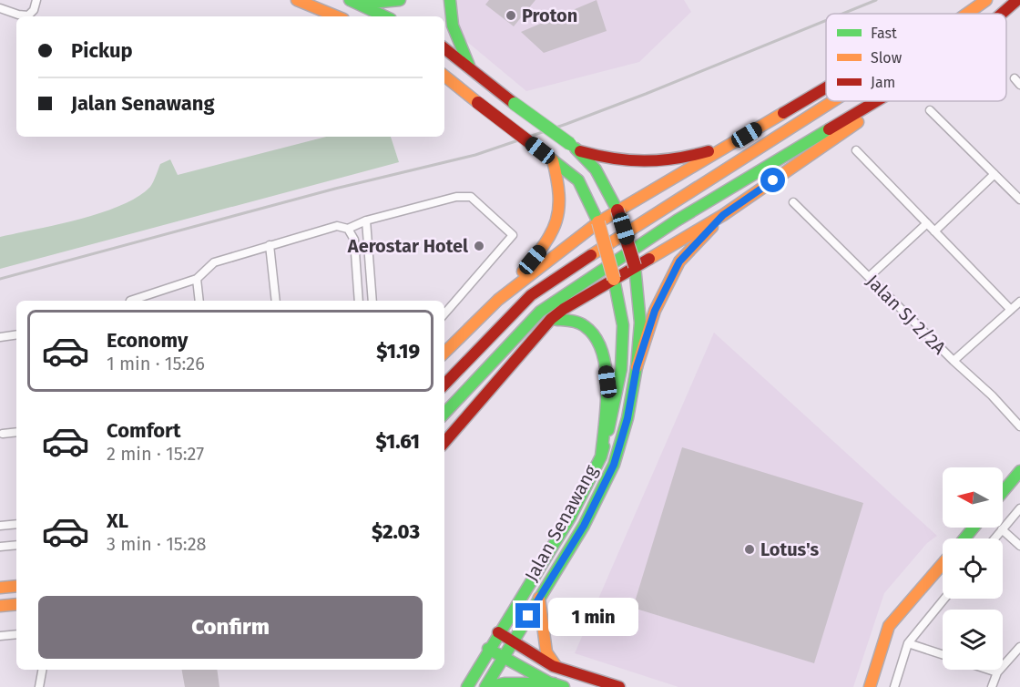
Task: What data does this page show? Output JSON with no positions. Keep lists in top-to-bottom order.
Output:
{
  "streets": {
    "main road": ["Jalan Senawang"],
    "street": ["Jalan SJ 2/2A"]
  },
  "places": ["Proton", "Aerostar Hotel", "Lotus's"],
  "legend": ["Fast", "Slow", "Jam"],
  "north": "left",
  "page": {
    "banner": ["Pickup", "Jalan Senawang"],
    "list": [
      {
        "name": "Economy",
        "note": "1 min · 15:26",
        "value": "$1.19"
      },
      {
        "name": "Comfort",
        "note": "2 min · 15:27",
        "value": "$1.61"
      },
      {
        "name": "XL",
        "note": "3 min · 15:28",
        "value": "$2.03"
      }
    ],
    "buttons": "Confirm",
    "bubble": "1 min"
  }
}
